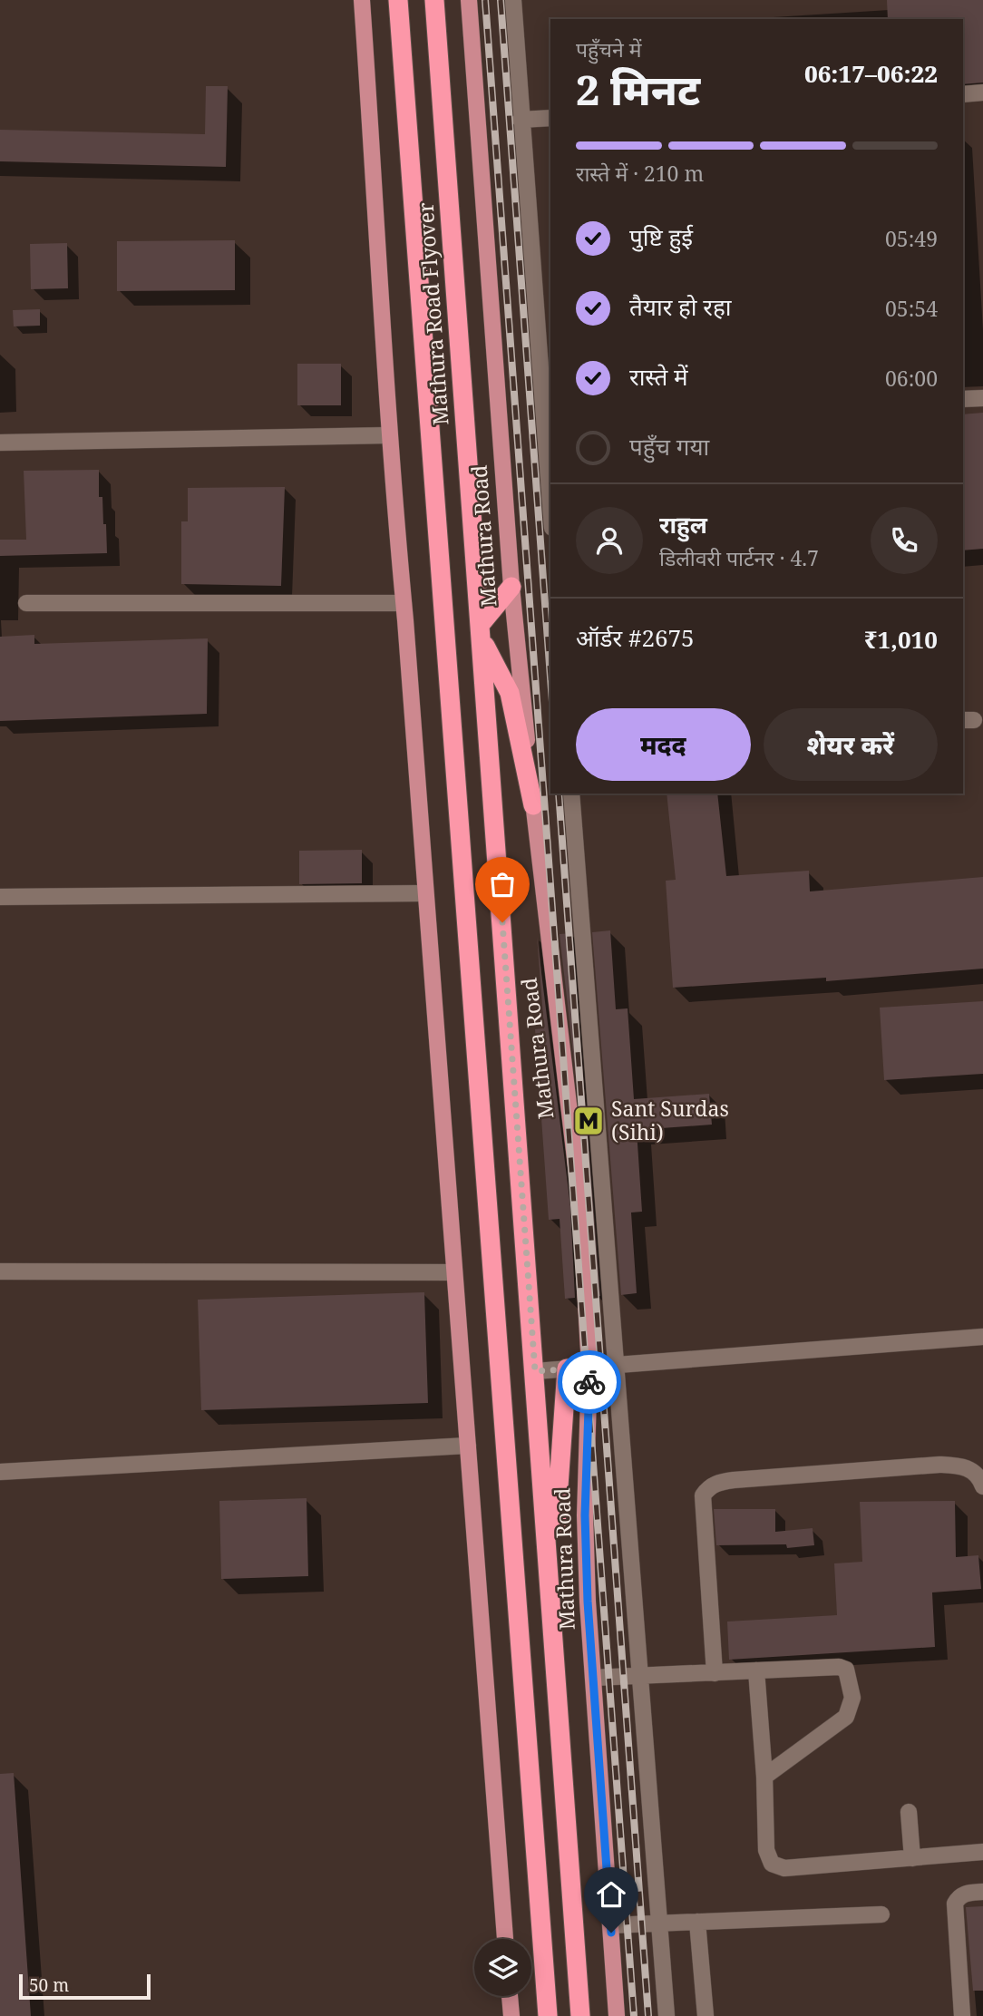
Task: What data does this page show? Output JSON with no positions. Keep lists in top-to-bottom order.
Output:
{
  "streets": {
    "highway": ["Mathura Road Flyover", "Mathura Road"]
  },
  "crossings": [
    ["Mathura Road Flyover", "Mathura Road"]
  ],
  "places": {
    "metro station": ["Sant Surdas (Sihi)"]
  },
  "scale_bar": "50 m",
  "page": {
    "heading": ["2 मिनट", "पहुँचने में", "06:17–06:22"],
    "panel": [
      "राहुल",
      "डिलीवरी पार्टनर · 4.7",
      "ऑर्डर #2675",
      "₹1,010"
    ],
    "bar": "रास्ते में · 210 m",
    "list": [
      ["पुष्टि हुई", "05:49"],
      ["तैयार हो रहा", "05:54"],
      ["रास्ते में", "06:00"],
      "पहुँच गया"
    ],
    "buttons": ["मदद", "शेयर करें"],
    "scale": "50 m"
  }
}
